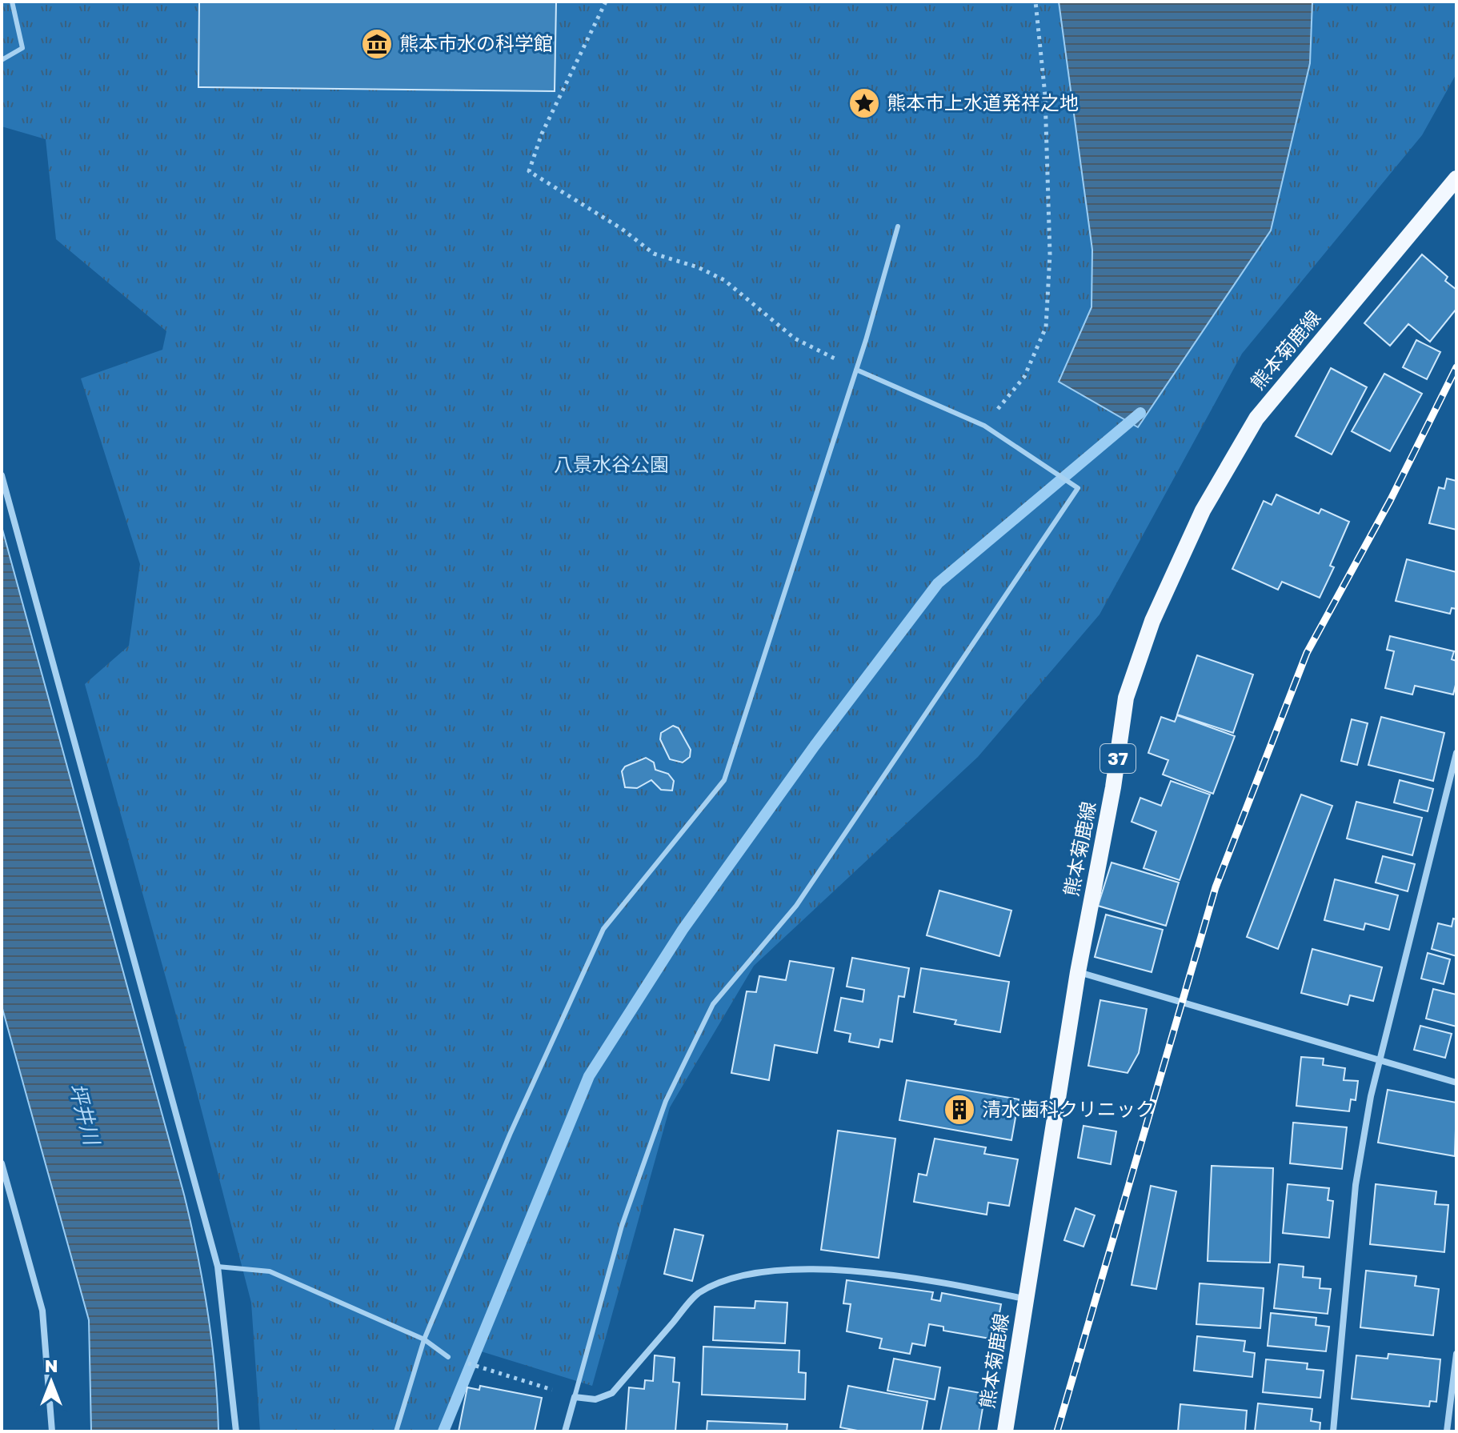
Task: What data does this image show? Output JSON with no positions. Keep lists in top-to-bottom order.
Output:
{
  "streets": {
    "main road": ["熊本菊鹿線", "37"]
  },
  "water": ["坪井川"],
  "parks": ["八景水谷公園"],
  "places": {
    "museum": ["熊本市水の科学館"],
    "place": ["熊本市上水道発祥之地"],
    "building": ["清水歯科クリニック"]
  },
  "north": "top"
}
